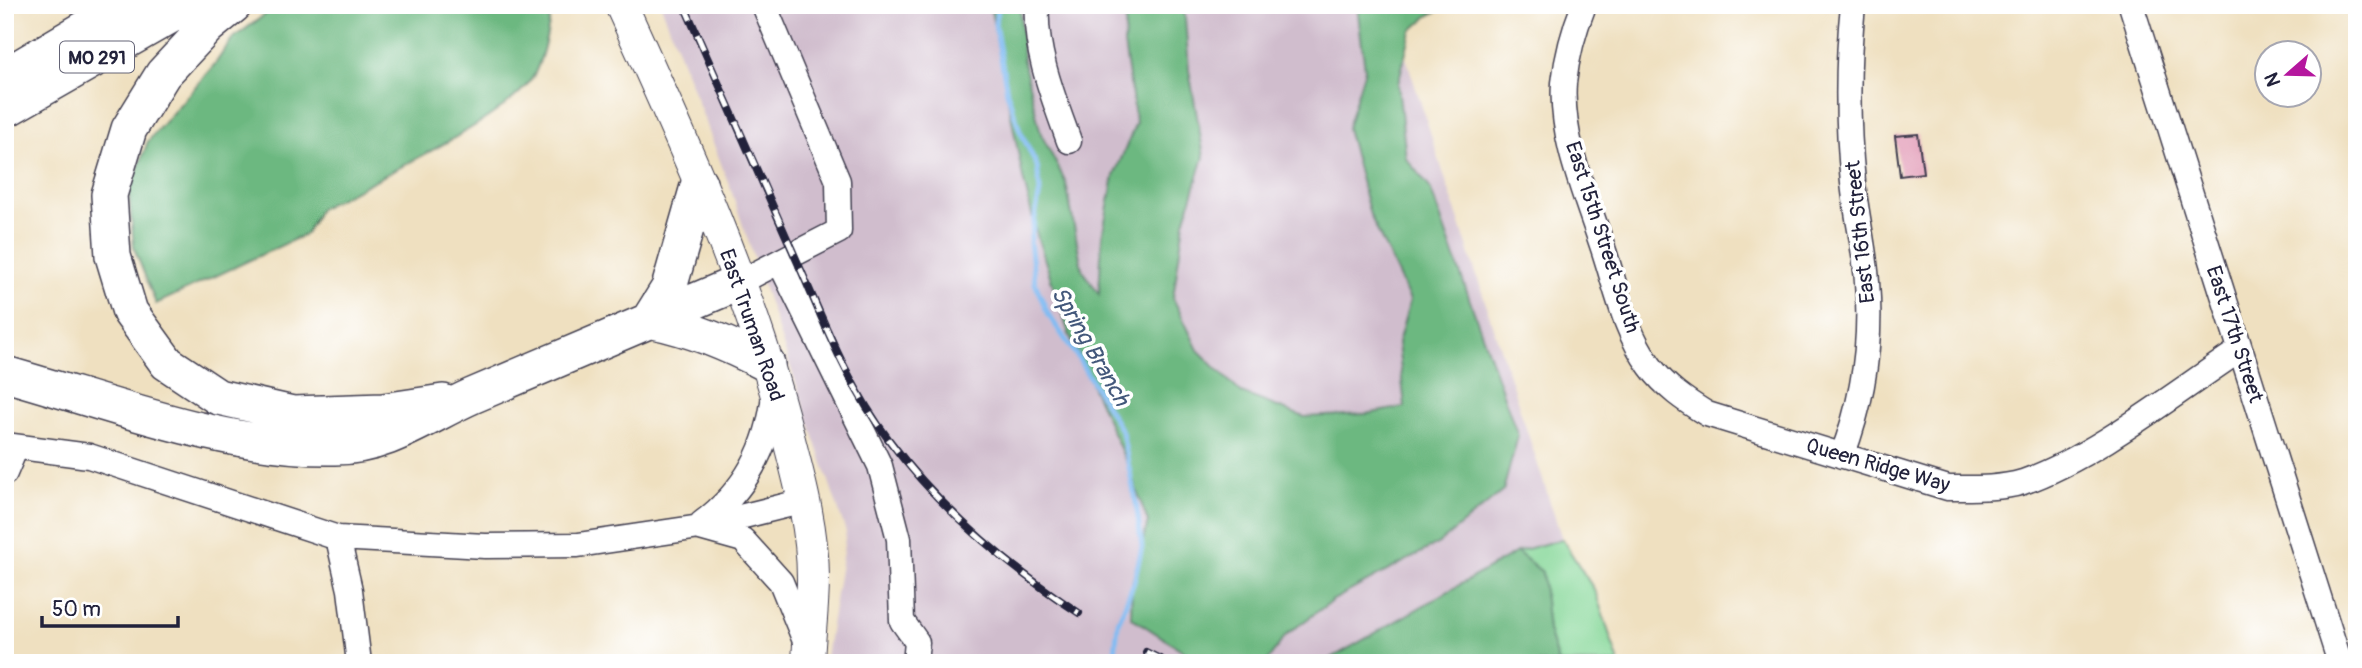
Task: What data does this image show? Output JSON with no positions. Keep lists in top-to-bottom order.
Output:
{
  "streets": {
    "highway": ["MO 291"],
    "main road": ["East Truman Road"],
    "street": [
      "East 16th Street",
      "East 15th Street South",
      "East 17th Street",
      "Queen Ridge Way"
    ]
  },
  "crossings": [
    ["East 16th Street", "Queen Ridge Way"],
    ["East 15th Street South", "Queen Ridge Way"],
    ["East 17th Street", "Queen Ridge Way"]
  ],
  "water": ["Spring Branch"],
  "scale_bar": "50 m",
  "north": "left"
}
